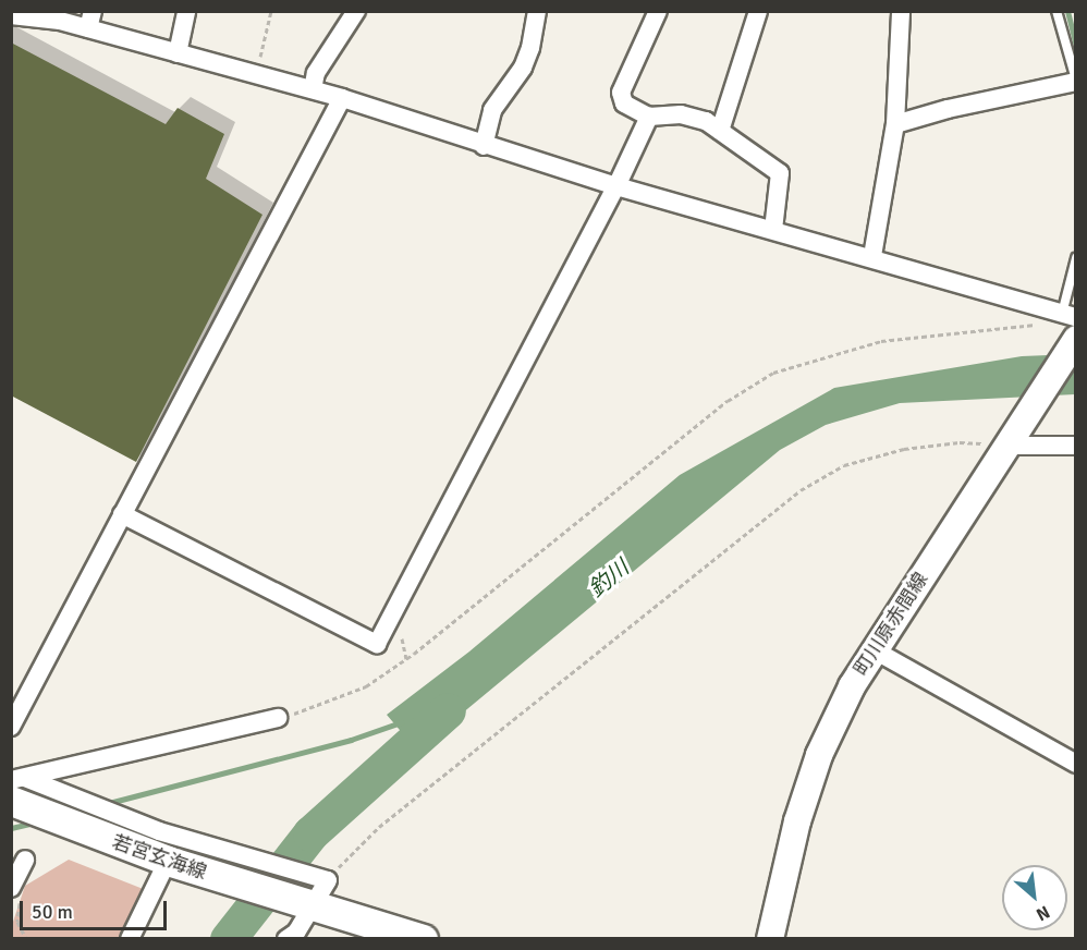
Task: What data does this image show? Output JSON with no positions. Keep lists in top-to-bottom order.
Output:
{
  "streets": {
    "main road": ["町川原赤間線", "若宮玄海線"]
  },
  "water": ["釣川"],
  "scale_bar": "50 m",
  "north": "bottom right"
}
